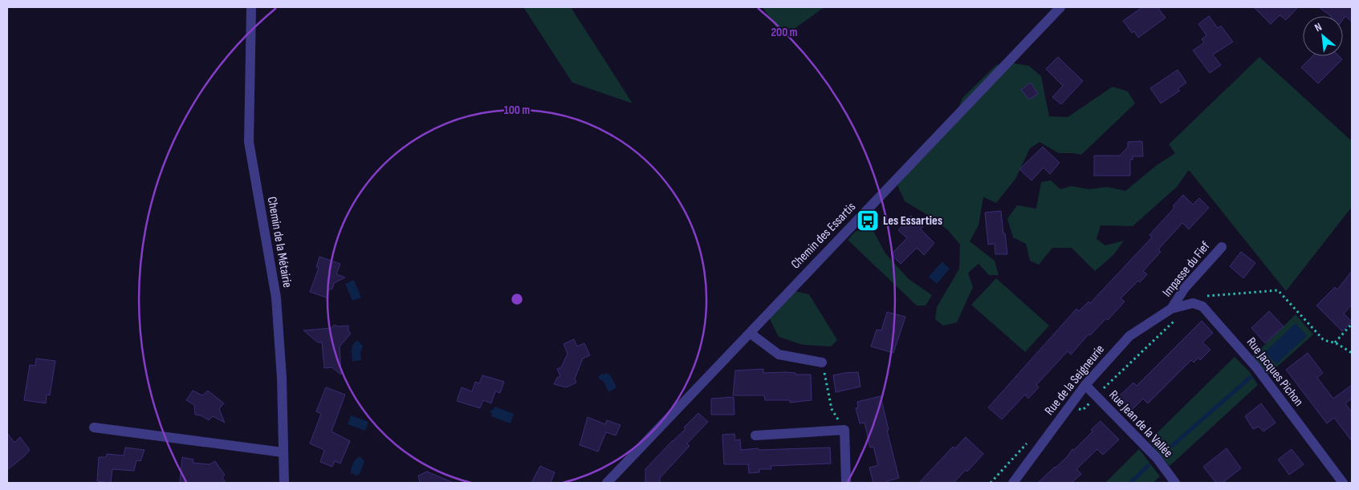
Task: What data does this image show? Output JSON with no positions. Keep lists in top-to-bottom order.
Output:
{
  "streets": {
    "street": [
      "Chemin des Essartis",
      "Chemin de la Métairie",
      "Impasse du Fief",
      "Rue Jacques Pichon",
      "Rue de la Seigneurie",
      "Rue Jean de la Vallée"
    ]
  },
  "crossings": [
    ["Impasse du Fief", "Rue de la Seigneurie"],
    ["Rue de la Seigneurie", "Rue Jean de la Vallée"]
  ],
  "places": {
    "bus stop": ["Les Essarties"]
  },
  "north": "top left",
  "rings": ["200 m", "100 m"]
}
